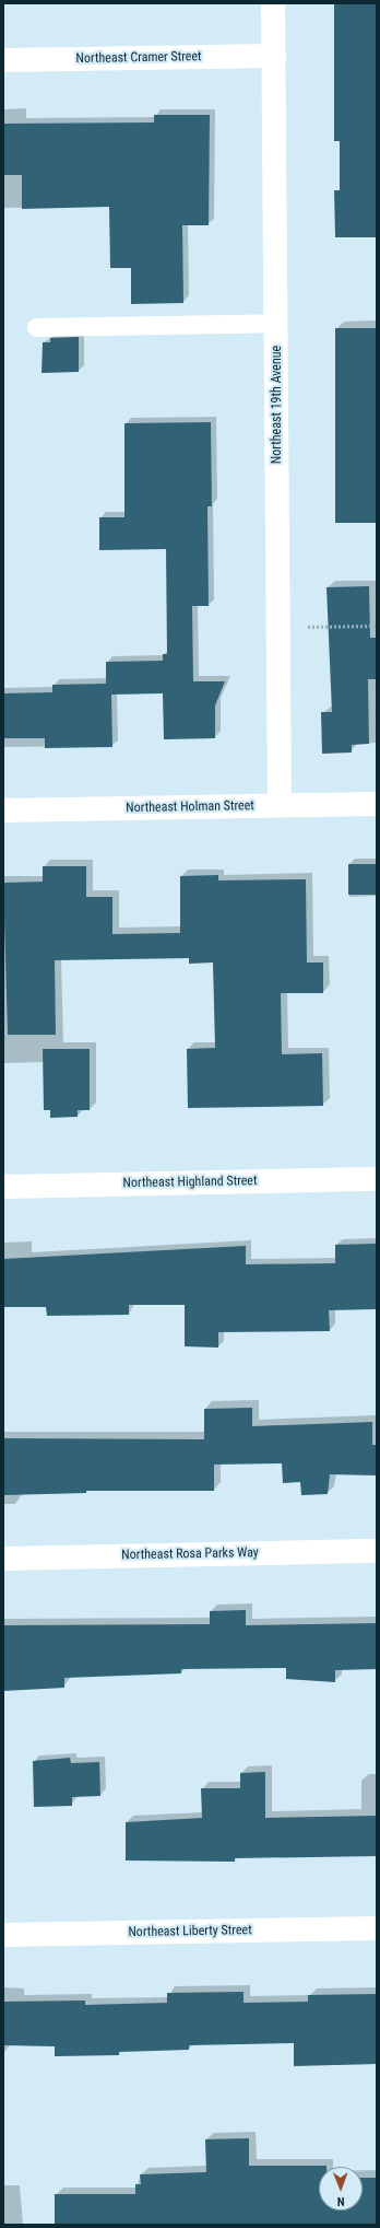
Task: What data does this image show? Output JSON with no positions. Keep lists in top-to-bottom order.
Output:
{
  "streets": {
    "street": [
      "Northeast Cramer Street",
      "Northeast 19th Avenue",
      "Northeast Holman Street",
      "Northeast Highland Street",
      "Northeast Rosa Parks Way",
      "Northeast Liberty Street"
    ]
  },
  "crossings": [
    ["Northeast Cramer Street", "Northeast 19th Avenue"],
    ["Northeast 19th Avenue", "Northeast Holman Street"]
  ],
  "north": "bottom"
}
